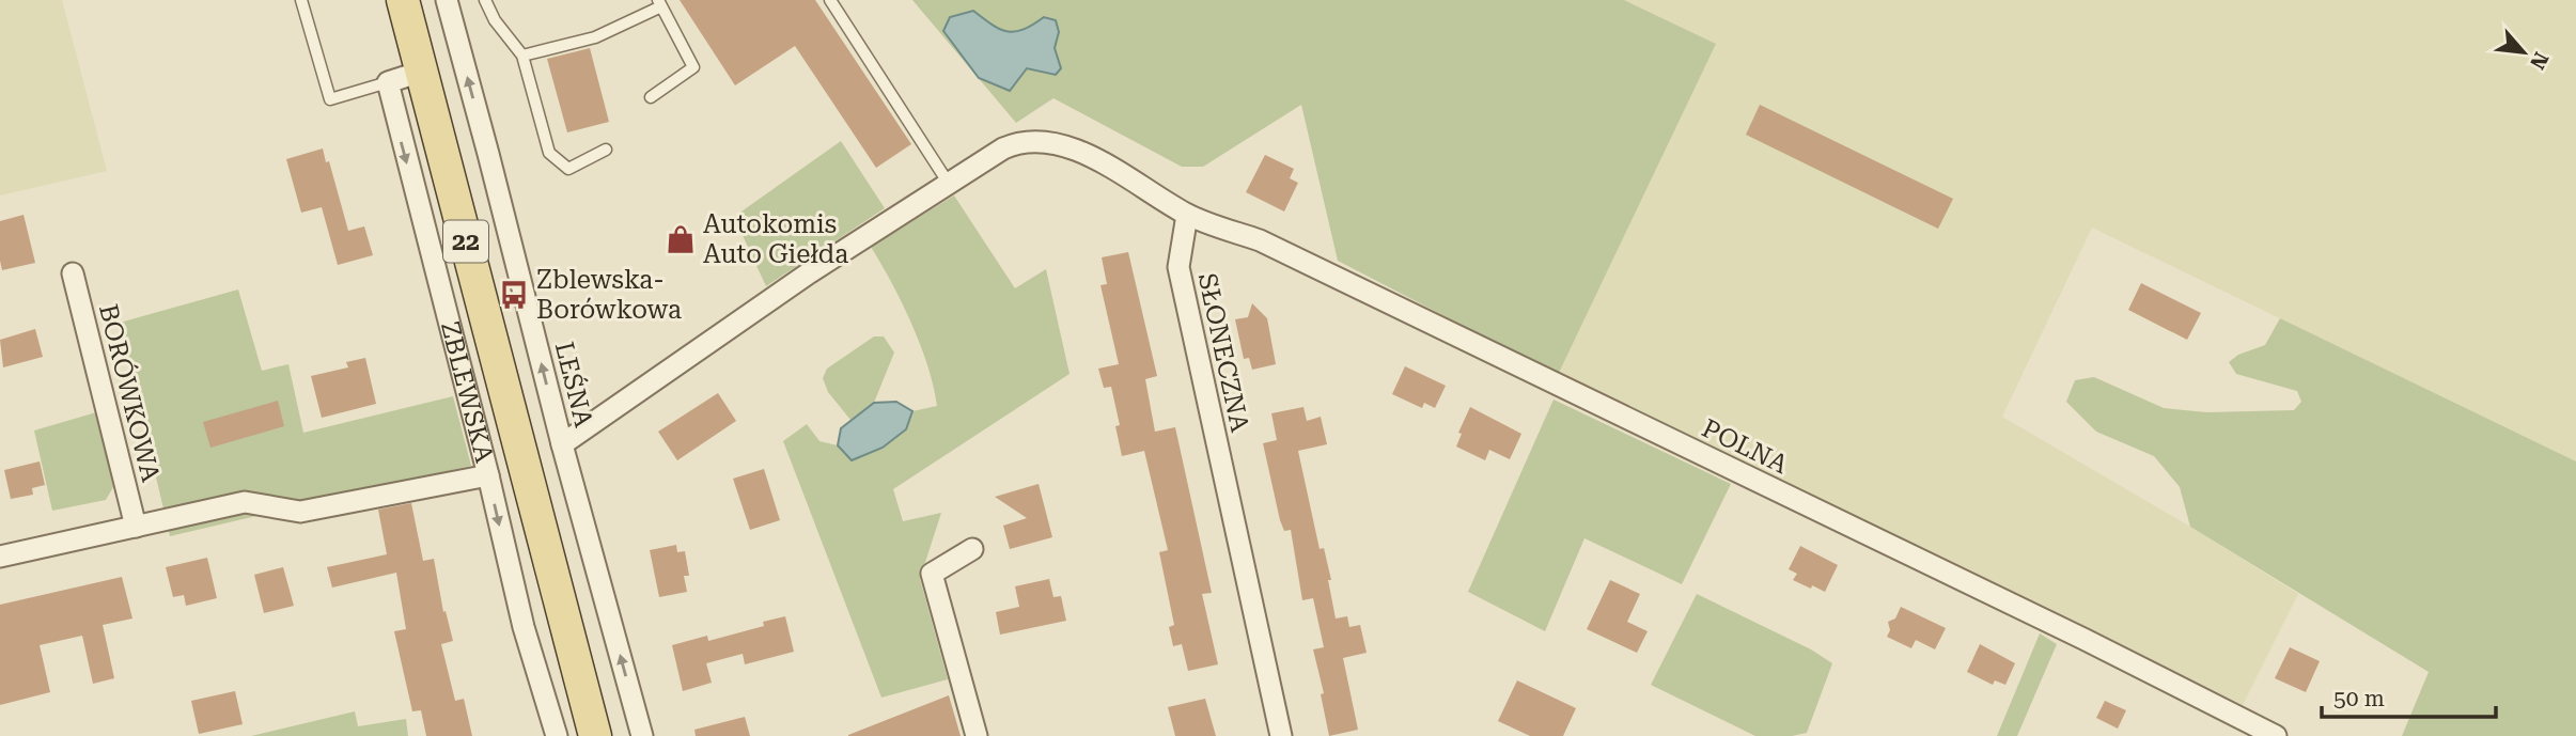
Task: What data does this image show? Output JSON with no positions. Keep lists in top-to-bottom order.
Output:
{
  "streets": {
    "main road": ["22", "ZBLEWSKA"],
    "street": [
      "SŁONECZNA",
      "LEŚNA",
      "BORÓWKOWA",
      "POLNA"
    ]
  },
  "crossings": [
    ["SŁONECZNA", "POLNA"]
  ],
  "one_way": ["LEŚNA", "ZBLEWSKA"],
  "places": {
    "shop": ["Autokomis Auto Giełda"],
    "bus stop": ["Zblewska- Borówkowa"]
  },
  "scale_bar": "50 m",
  "north": "bottom right"
}
